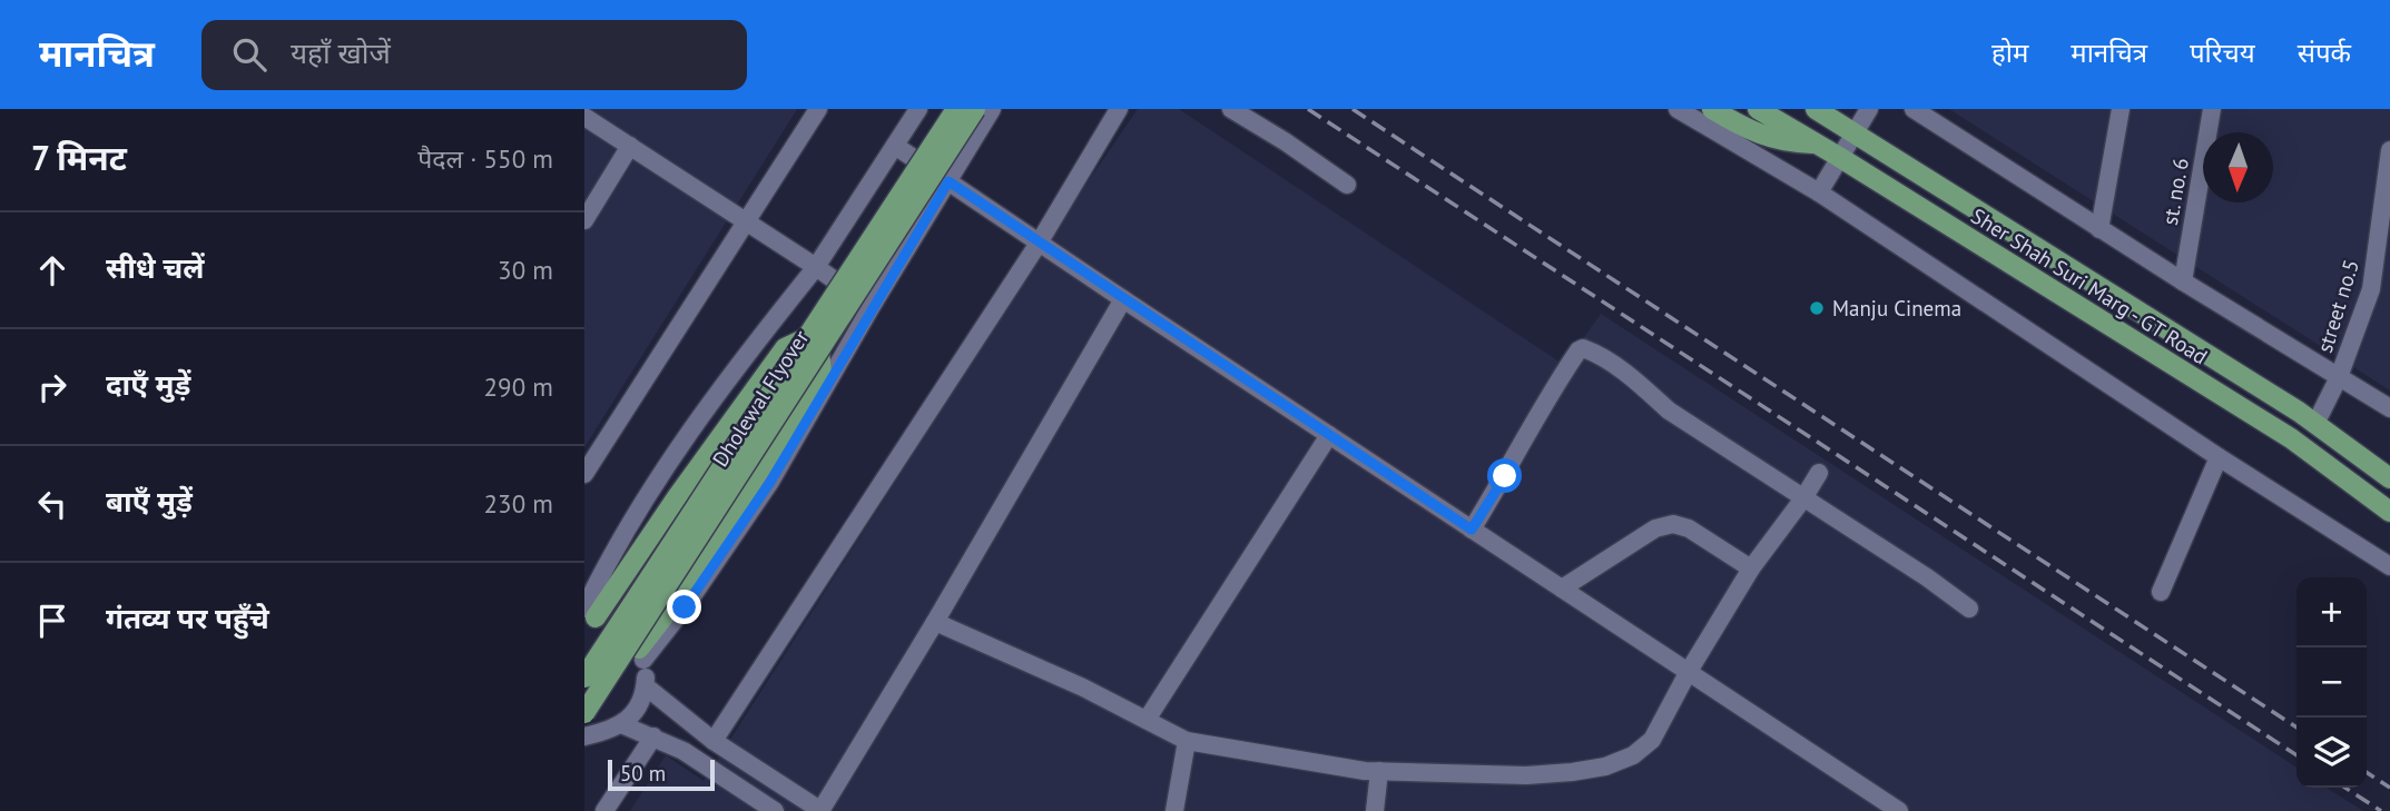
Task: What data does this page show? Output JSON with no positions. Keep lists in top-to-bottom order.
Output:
{
  "streets": {
    "main road": ["Sher Shah Suri Marg - GT Road", "Dholewal Flyover"],
    "street": ["st. no. 6", "street no.5"]
  },
  "crossings": [
    ["Sher Shah Suri Marg - GT Road", "street no.5"]
  ],
  "places": ["Manju Cinema"],
  "scale_bar": "50 m",
  "north": "bottom",
  "page": {
    "header": "मानचित्र",
    "search": "यहाँ खोजें",
    "nav": [
      "होम",
      "मानचित्र",
      "परिचय",
      "संपर्क"
    ],
    "heading": ["7 मिनट", "पैदल · 550 m"],
    "list": [
      ["सीधे चलें", "30 m"],
      ["दाएँ मुड़ें", "290 m"],
      ["बाएँ मुड़ें", "230 m"],
      "गंतव्य पर पहुँचे"
    ],
    "map_buttons": ["+", "−"],
    "scale": "50 m"
  }
}
